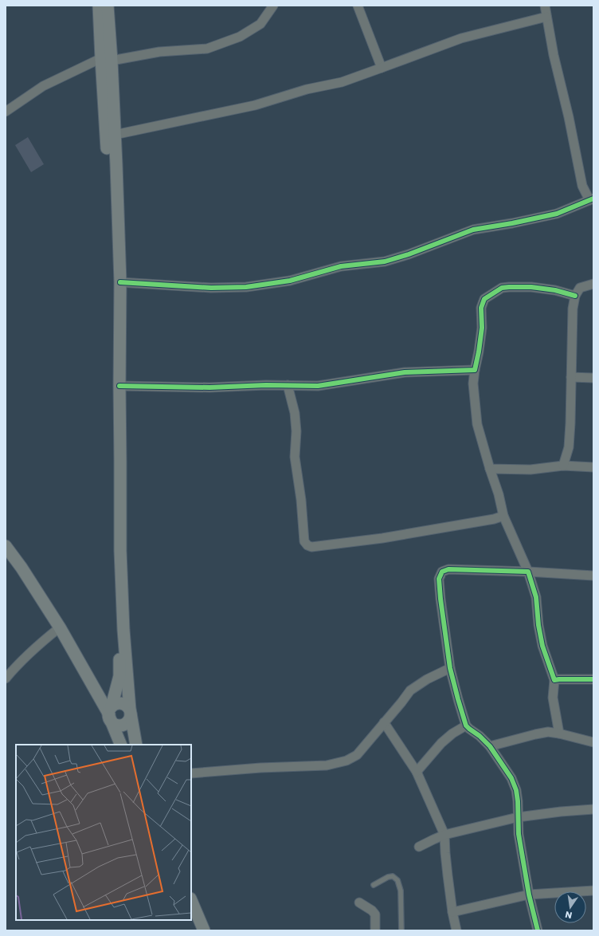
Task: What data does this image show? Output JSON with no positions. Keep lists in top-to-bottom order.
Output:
{
  "north": "bottom"
}
